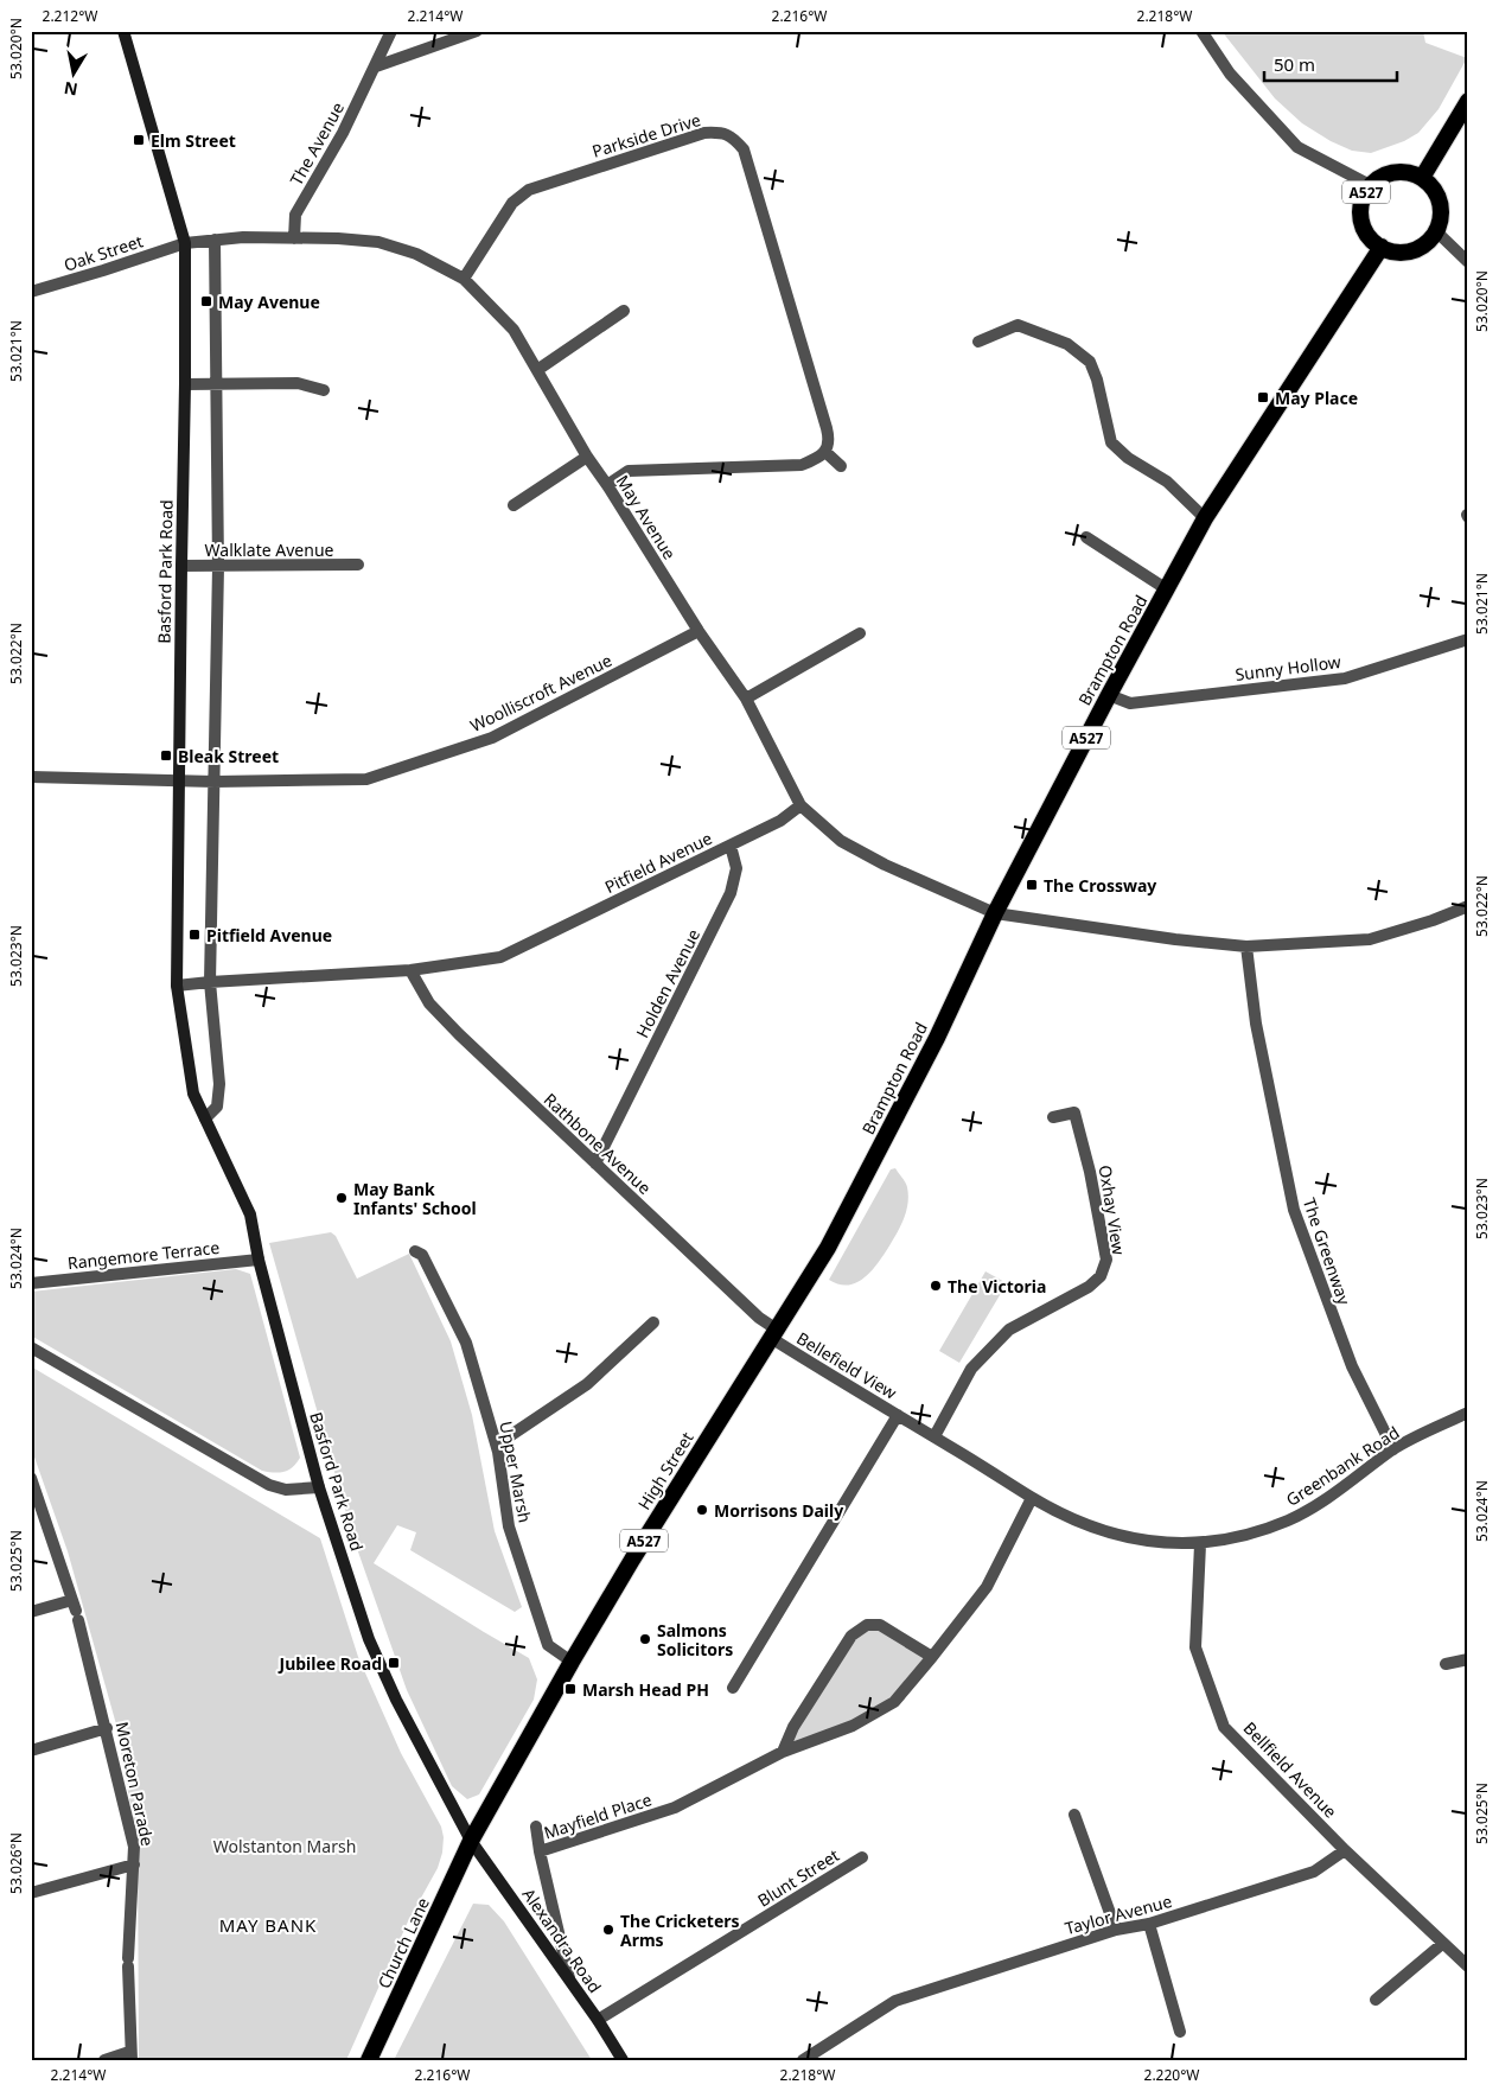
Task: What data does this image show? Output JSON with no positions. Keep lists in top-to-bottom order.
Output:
{
  "streets": {
    "highway": [
      "A527",
      "Brampton Road",
      "High Street",
      "Church Lane"
    ],
    "main road": ["Basford Park Road", "Alexandra Road"],
    "street": [
      "Parkside Drive",
      "The Avenue",
      "Oak Street",
      "May Avenue",
      "Walklate Avenue",
      "Sunny Hollow",
      "Woolliscroft Avenue",
      "Pitfield Avenue",
      "Holden Avenue",
      "Rathbone Avenue",
      "Oxhay View",
      "The Greenway",
      "Rangemore Terrace",
      "Bellefield View",
      "Greenbank Road",
      "Upper Marsh",
      "Bellfield Avenue",
      "Moreton Parade",
      "Mayfield Place",
      "Blunt Street",
      "Taylor Avenue"
    ]
  },
  "crossings": [
    ["Parkside Drive", "May Avenue"],
    ["The Avenue", "May Avenue"],
    ["A527", "Brampton Road"],
    ["Oak Street", "May Avenue"],
    ["Oak Street", "Basford Park Road"],
    ["May Avenue", "Basford Park Road"],
    ["May Avenue", "Brampton Road"],
    ["May Avenue", "Woolliscroft Avenue"],
    ["May Avenue", "Pitfield Avenue"],
    ["Walklate Avenue", "Basford Park Road"],
    ["Basford Park Road", "Woolliscroft Avenue"],
    ["Basford Park Road", "Pitfield Avenue"],
    ["Basford Park Road", "Rangemore Terrace"],
    ["Basford Park Road", "High Street"],
    ["Basford Park Road", "Alexandra Road"],
    ["Basford Park Road", "Church Lane"],
    ["Brampton Road", "Sunny Hollow"],
    ["Brampton Road", "High Street"],
    ["Pitfield Avenue", "Holden Avenue"],
    ["Pitfield Avenue", "Rathbone Avenue"],
    ["Holden Avenue", "Rathbone Avenue"],
    ["Rathbone Avenue", "Bellefield View"],
    ["Rathbone Avenue", "High Street"],
    ["Oxhay View", "Greenbank Road"],
    ["The Greenway", "Greenbank Road"],
    ["Bellefield View", "Greenbank Road"],
    ["Bellefield View", "High Street"],
    ["Greenbank Road", "Bellfield Avenue"],
    ["Greenbank Road", "Mayfield Place"],
    ["High Street", "Upper Marsh"],
    ["High Street", "Alexandra Road"],
    ["High Street", "Church Lane"],
    ["Bellfield Avenue", "Taylor Avenue"],
    ["Mayfield Place", "Alexandra Road"],
    ["Blunt Street", "Alexandra Road"],
    ["Alexandra Road", "Church Lane"]
  ],
  "districts": ["MAY BANK"],
  "parks": ["Wolstanton Marsh"],
  "places": {
    "transit": [
      "Elm Street",
      "May Avenue",
      "May Place",
      "Bleak Street",
      "The Crossway",
      "Pitfield Avenue",
      "Jubilee Road",
      "Marsh Head PH"
    ],
    "other": [
      "May Bank Infants' School",
      "The Victoria",
      "Morrisons Daily",
      "Salmons Solicitors",
      "The Cricketers Arms"
    ]
  },
  "scale_bar": "50 m",
  "north": "bottom",
  "coordinates": [
    "2.212°W",
    "2.214°W",
    "2.216°W",
    "2.218°W",
    "53.020°N",
    "53.021°N",
    "53.022°N",
    "53.023°N",
    "53.024°N",
    "53.025°N",
    "53.026°N",
    "2.220°W"
  ]
}
